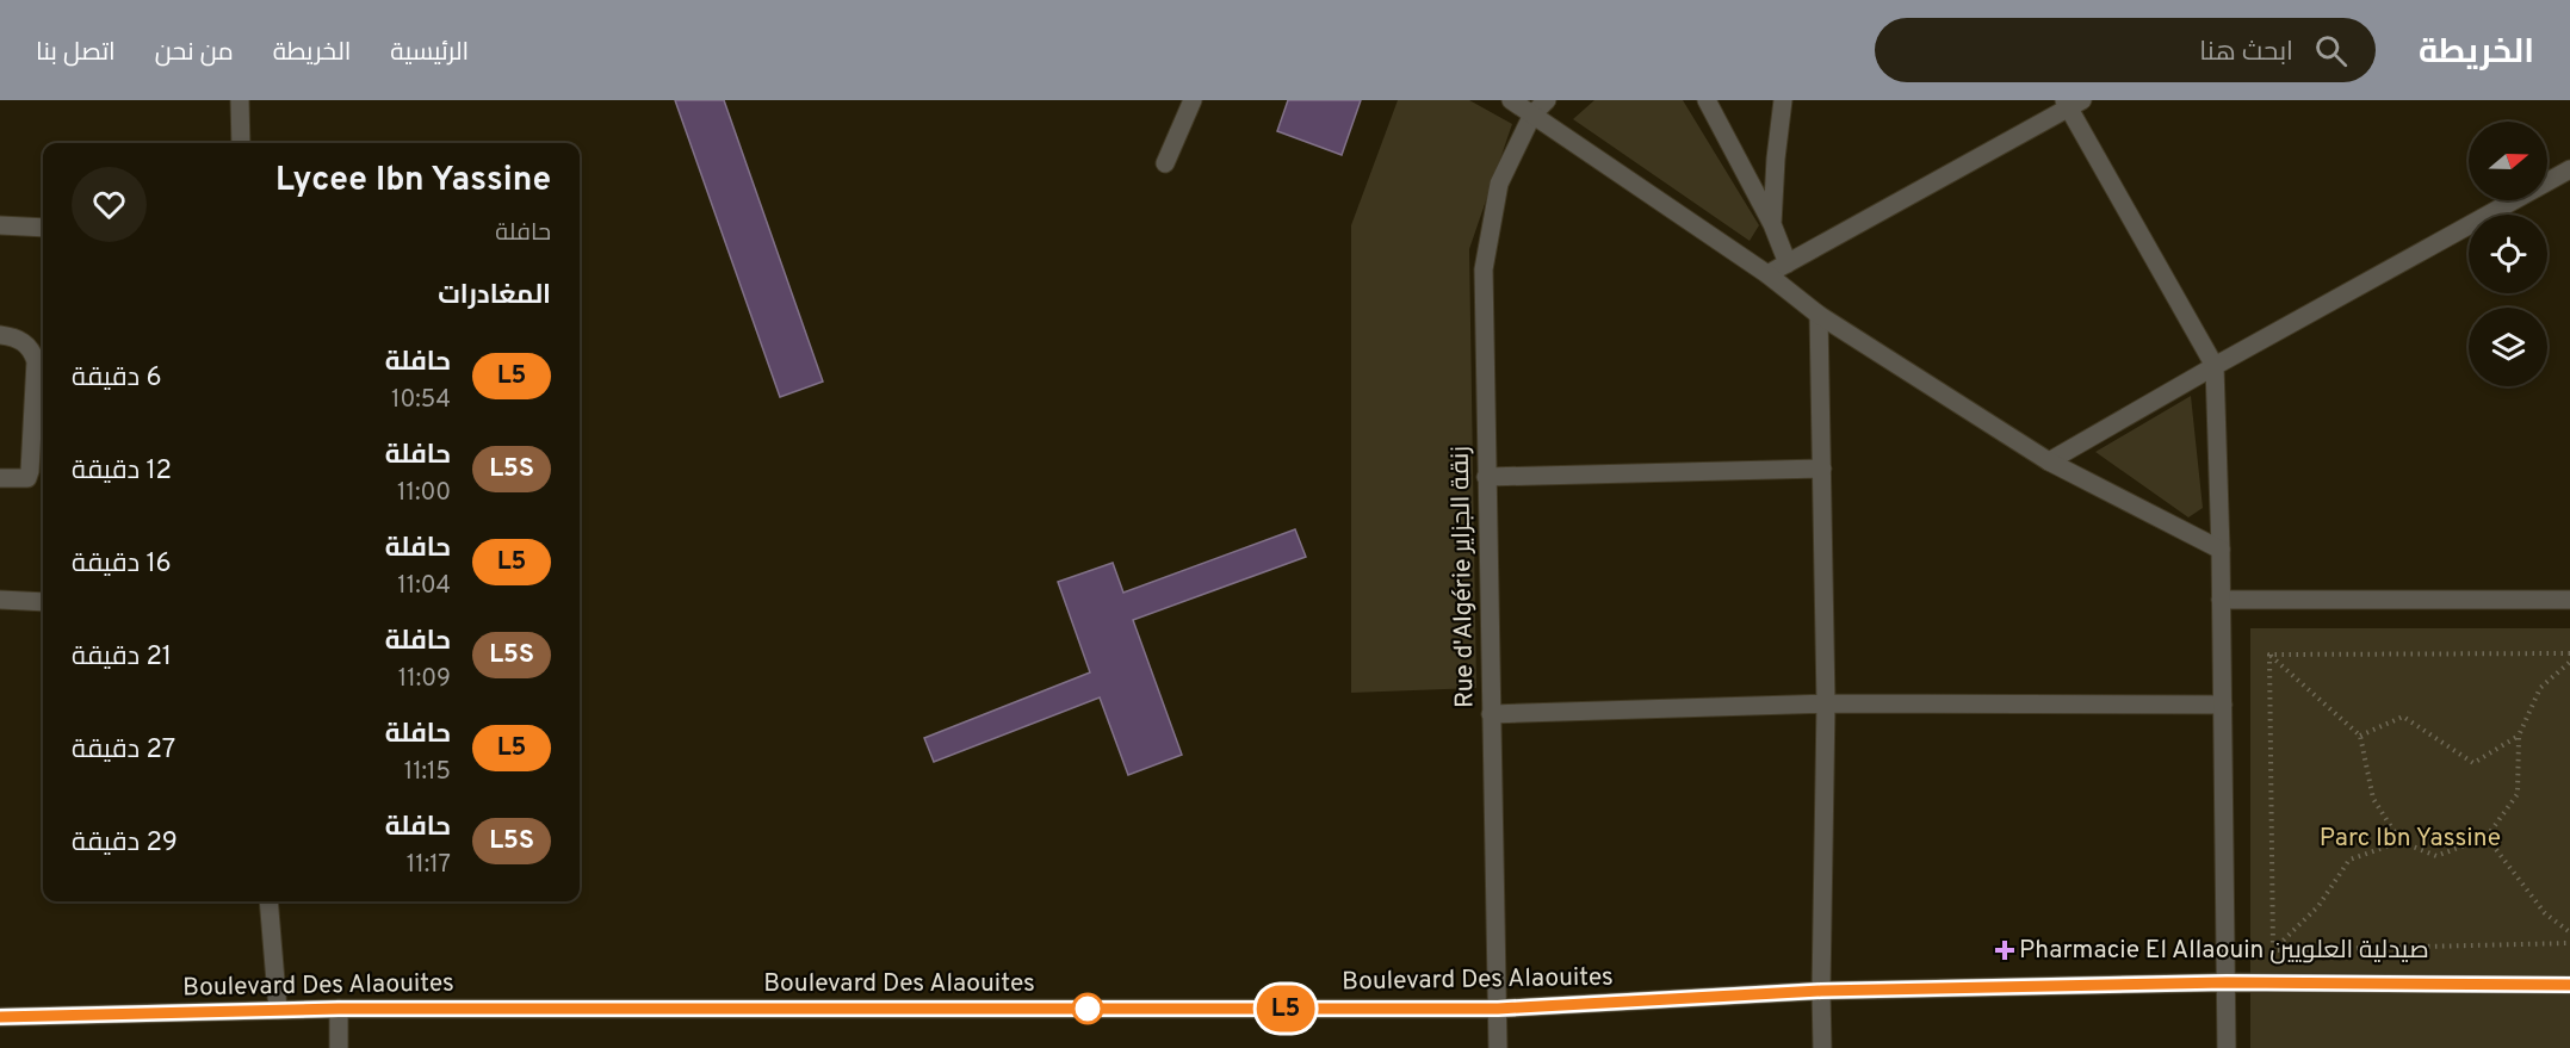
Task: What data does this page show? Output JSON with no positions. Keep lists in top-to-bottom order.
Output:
{
  "streets": {
    "main road": ["Boulevard Des Alaouites"],
    "street": ["Rue d'Algérie زنقة الجزاير"]
  },
  "crossings": [
    ["Rue d'Algérie زنقة الجزاير", "Boulevard Des Alaouites"]
  ],
  "parks": ["Parc Ibn Yassine"],
  "places": {
    "health": ["Pharmacie El Allaouin صيدلية العلويين"]
  },
  "lines": ["bus line L5"],
  "north": "right",
  "page": {
    "header": "الخريطة",
    "search": "ابحث هنا",
    "nav": [
      "الرئيسية",
      "الخريطة",
      "من نحن",
      "اتصل بنا"
    ],
    "on_map": "L5",
    "heading": [
      ["Lycee Ibn Yassine", "حافلة"],
      "المغادرات"
    ],
    "list": [
      {
        "mark": "L5",
        "name": "حافلة",
        "note": "10:54",
        "value": "6 دقيقة"
      },
      {
        "mark": "L5S",
        "name": "حافلة",
        "note": "11:00",
        "value": "12 دقيقة"
      },
      {
        "mark": "L5",
        "name": "حافلة",
        "note": "11:04",
        "value": "16 دقيقة"
      },
      {
        "mark": "L5S",
        "name": "حافلة",
        "note": "11:09",
        "value": "21 دقيقة"
      },
      {
        "mark": "L5",
        "name": "حافلة",
        "note": "11:15",
        "value": "27 دقيقة"
      },
      {
        "mark": "L5S",
        "name": "حافلة",
        "note": "11:17",
        "value": "29 دقيقة"
      }
    ]
  }
}
